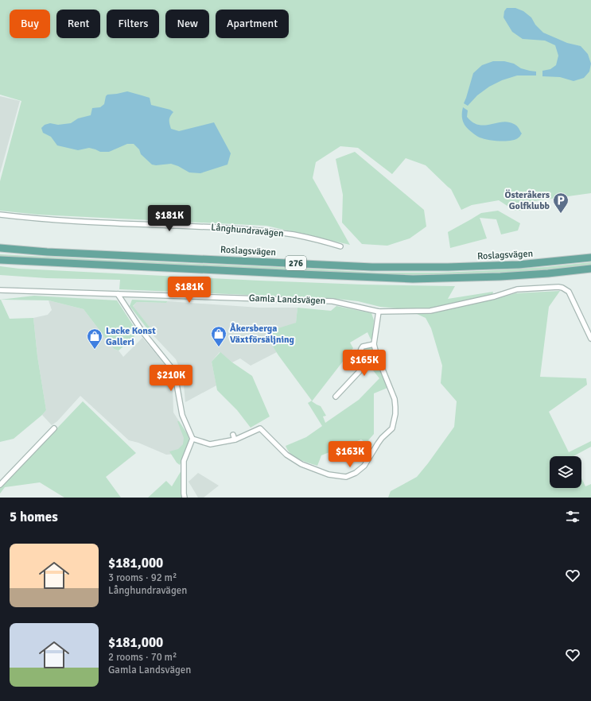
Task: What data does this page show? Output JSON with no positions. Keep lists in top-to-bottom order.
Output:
{
  "streets": {
    "main road": ["Roslagsvägen", "276"],
    "street": ["Långhundravägen", "Gamla Landsvägen"]
  },
  "places": {
    "parking": ["Österåkers Golfklubb"],
    "shop": ["Åkersberga Växtförsäljning", "Lacke Konst Galleri"]
  },
  "page": {
    "chip": [
      "Buy",
      "Rent",
      "Filters",
      "New",
      "Apartment"
    ],
    "price": [
      "$181K",
      "$181K",
      "$165K",
      "$210K",
      "$163K"
    ],
    "heading": "5 homes",
    "list": [
      {
        "name": "$181,000",
        "note": "3 rooms · 92 m² · Långhundravägen"
      },
      {
        "name": "$181,000",
        "note": "2 rooms · 70 m² · Gamla Landsvägen"
      }
    ]
  }
}
